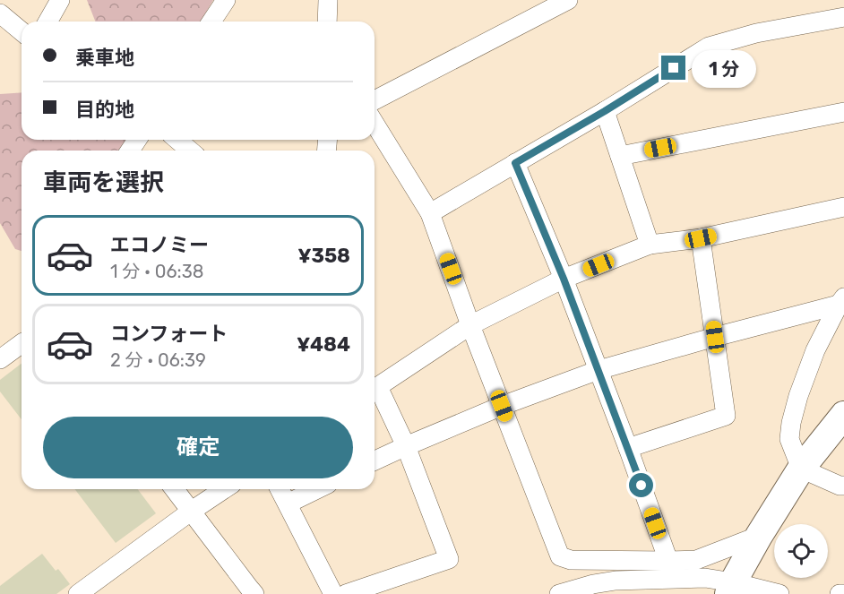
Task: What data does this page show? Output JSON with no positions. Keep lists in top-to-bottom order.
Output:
{
  "page": {
    "banner": ["乗車地", "目的地"],
    "bubble": "1 分",
    "heading": "車両を選択",
    "list": [
      {
        "name": "エコノミー",
        "note": "1 分 · 06:38",
        "value": "¥358"
      },
      {
        "name": "コンフォート",
        "note": "2 分 · 06:39",
        "value": "¥484"
      }
    ],
    "buttons": "確定"
  }
}
